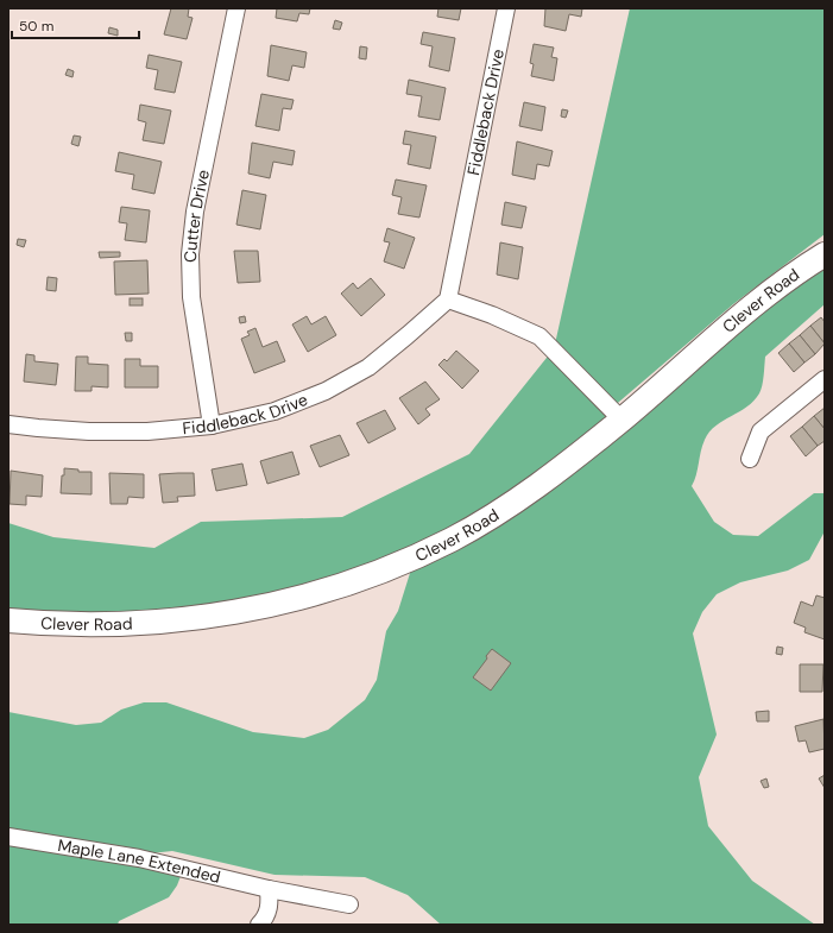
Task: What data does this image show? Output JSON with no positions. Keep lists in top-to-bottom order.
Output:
{
  "streets": {
    "street": [
      "Fiddleback Drive",
      "Cutter Drive",
      "Clever Road",
      "Maple Lane Extended"
    ]
  },
  "crossings": [
    ["Fiddleback Drive", "Cutter Drive"]
  ],
  "scale_bar": "50 m"
}
